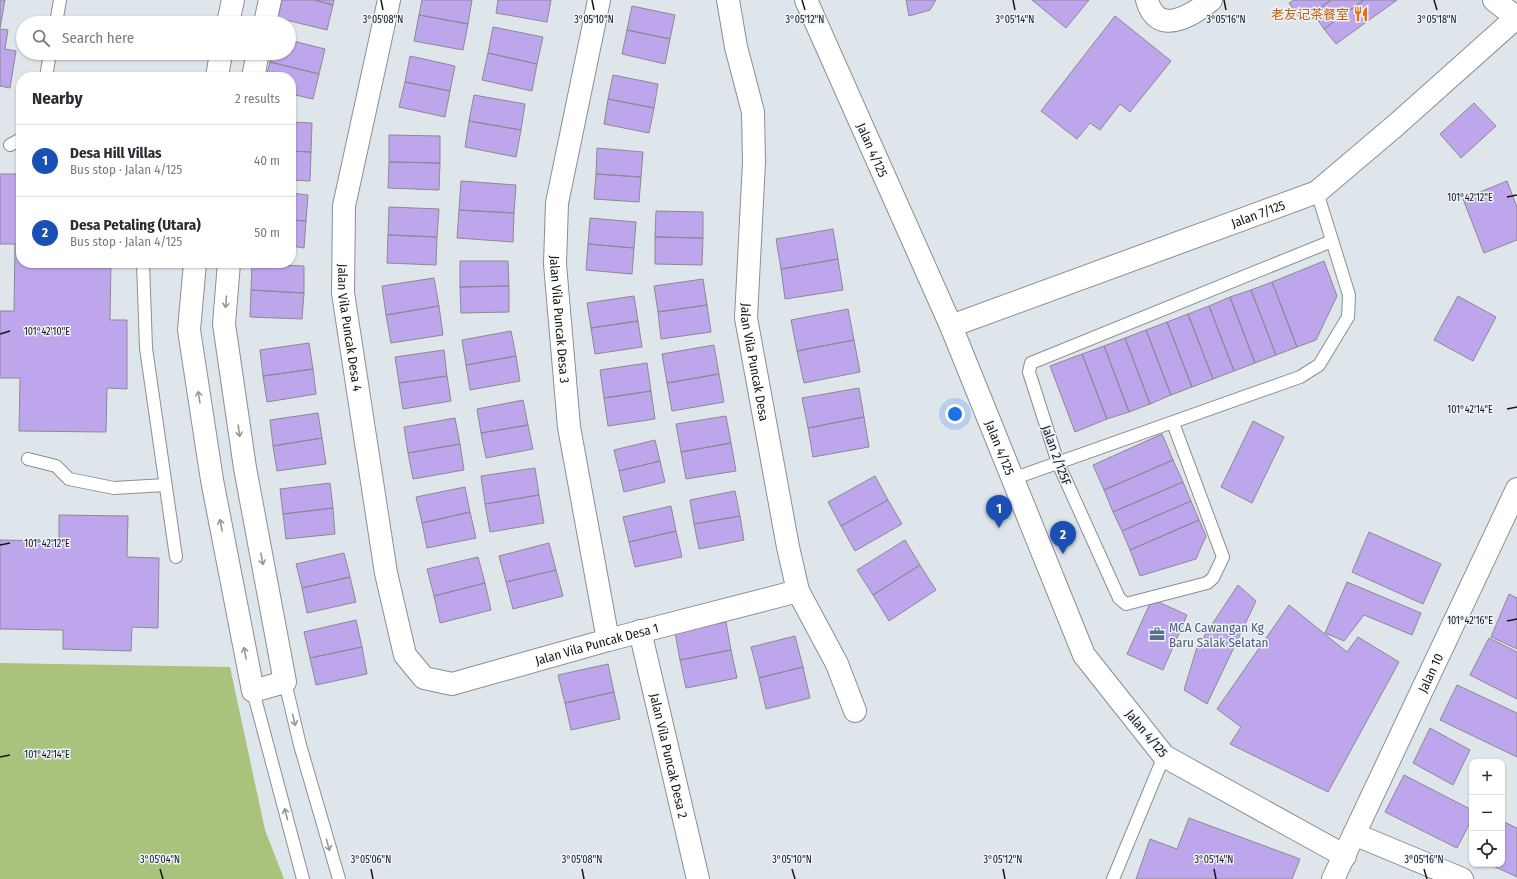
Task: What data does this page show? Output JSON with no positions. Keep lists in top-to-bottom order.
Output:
{
  "streets": {
    "street": [
      "Jalan 4/125",
      "Jalan 7/125",
      "Jalan Vila Puncak Desa 3",
      "Jalan Vila Puncak Desa 4",
      "Jalan Vila Puncak Desa",
      "Jalan Vila Puncak Desa 1",
      "Jalan 10",
      "Jalan Vila Puncak Desa 2"
    ],
    "lane": ["Jalan 2/125F"]
  },
  "crossings": [
    ["Jalan 4/125", "Jalan 7/125"],
    ["Jalan 4/125", "Jalan 10"],
    ["Jalan Vila Puncak Desa 3", "Jalan Vila Puncak Desa 1"],
    ["Jalan Vila Puncak Desa 4", "Jalan Vila Puncak Desa 1"],
    ["Jalan Vila Puncak Desa", "Jalan Vila Puncak Desa 1"],
    ["Jalan Vila Puncak Desa 1", "Jalan Vila Puncak Desa 2"]
  ],
  "places": {
    "restaurant": ["老友记茶餐室"],
    "office": ["MCA Cawangan Kg Baru Salak Selatan"]
  },
  "page": {
    "search": "Search here",
    "heading": ["Nearby", "2 results"],
    "list": [
      {
        "mark": "1",
        "name": "Desa Hill Villas",
        "note": "Bus stop · Jalan 4/125",
        "value": "40 m"
      },
      {
        "mark": "2",
        "name": "Desa Petaling (Utara)",
        "note": "Bus stop · Jalan 4/125",
        "value": "50 m"
      }
    ],
    "pins": ["1", "2"],
    "map_buttons": ["+", "−"]
  },
  "coordinates": [
    "3°05'10\"N",
    "3°05'12\"N",
    "3°05'18\"N",
    "3°05'08\"N",
    "3°05'14\"N",
    "3°05'16\"N",
    "101°42'12\"E",
    "101°42'10\"E",
    "101°42'14\"E",
    "101°42'16\"E",
    "3°05'04\"N",
    "3°05'06\"N"
  ]
}
